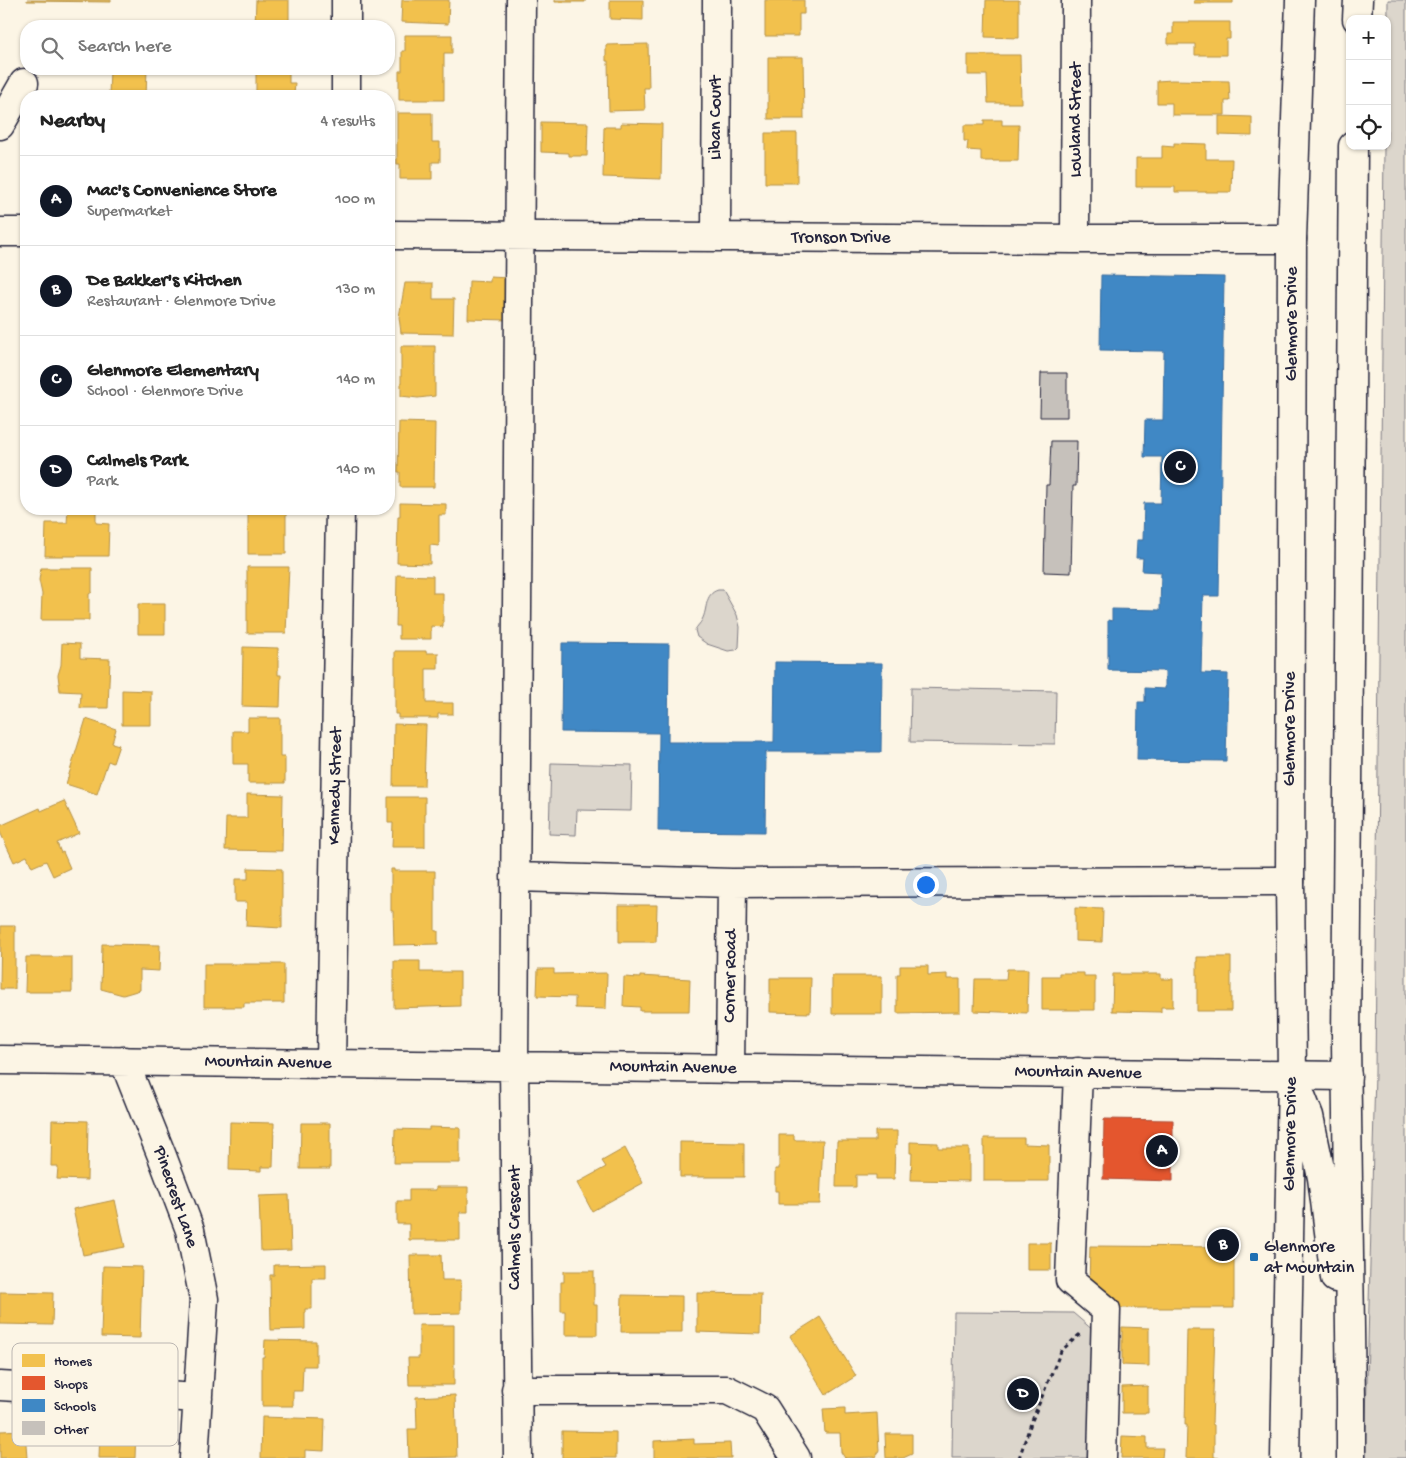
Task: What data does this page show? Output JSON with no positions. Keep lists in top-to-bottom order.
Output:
{
  "streets": {
    "street": [
      "Liban Court",
      "Lowland Street",
      "Tronson Drive",
      "Glenmore Drive",
      "Kennedy Street",
      "Corner Road",
      "Mountain Avenue",
      "Pinecrest Lane",
      "Calmels Crescent"
    ]
  },
  "crossings": [
    ["Liban Court", "Tronson Drive"],
    ["Lowland Street", "Tronson Drive"],
    ["Tronson Drive", "Glenmore Drive"],
    ["Tronson Drive", "Calmels Crescent"],
    ["Glenmore Drive", "Mountain Avenue"],
    ["Kennedy Street", "Mountain Avenue"],
    ["Corner Road", "Mountain Avenue"],
    ["Mountain Avenue", "Pinecrest Lane"],
    ["Mountain Avenue", "Calmels Crescent"]
  ],
  "places": {
    "transit": ["Glenmore at Mountain"]
  },
  "legend": [
    "Homes",
    "Shops",
    "Schools",
    "Other"
  ],
  "page": {
    "map_buttons": ["+", "−"],
    "search": "Search here",
    "heading": ["Nearby", "4 results"],
    "list": [
      {
        "mark": "A",
        "name": "Mac's Convenience Store",
        "note": "Supermarket",
        "value": "100 m"
      },
      {
        "mark": "B",
        "name": "De Bakker's Kitchen",
        "note": "Restaurant · Glenmore Drive",
        "value": "130 m"
      },
      {
        "mark": "C",
        "name": "Glenmore Elementary",
        "note": "School · Glenmore Drive",
        "value": "140 m"
      },
      {
        "mark": "D",
        "name": "Calmels Park",
        "note": "Park",
        "value": "140 m"
      }
    ],
    "pins": [
      "C",
      "A",
      "B",
      "D"
    ]
  }
}
